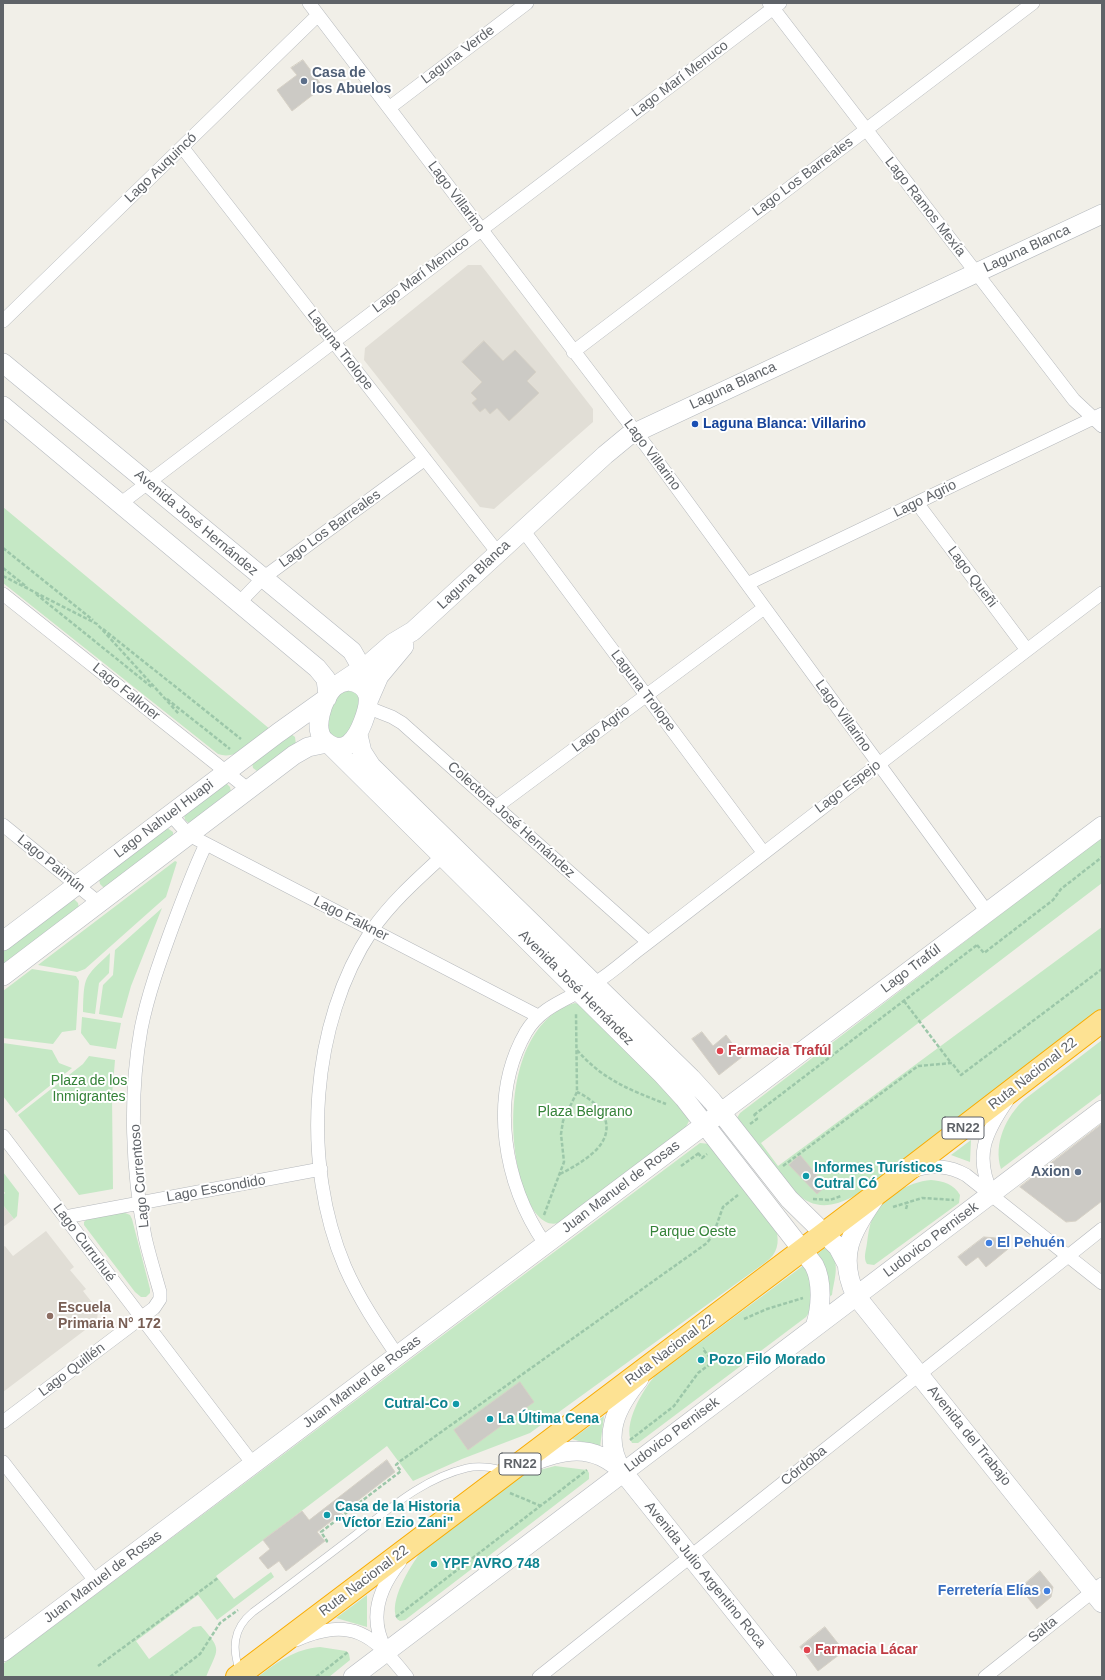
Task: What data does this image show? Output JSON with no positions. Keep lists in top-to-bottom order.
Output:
{
  "streets": {
    "highway": ["Ruta Nacional 22", "RN22"],
    "street": [
      "Laguna Verde",
      "Lago Marí Menuco",
      "Lago Auquincó",
      "Lago Los Barreales",
      "Lago Villarino",
      "Lago Ramos Mexía",
      "Laguna Blanca",
      "Laguna Trolope",
      "Lago Agrio",
      "Avenida José Hernández",
      "Lago Queñi",
      "Lago Falkner",
      "Lago Espejo",
      "Lago Nahuel Huapi",
      "Colectora José Hernández",
      "Lago Paimún",
      "Lago Trafúl",
      "Lago Correntoso",
      "Juan Manuel de Rosas",
      "Lago Escondido",
      "Ludovico Pernisek",
      "Lago Curruhué",
      "Lago Quillén",
      "Avenida del Trabajo",
      "Córdoba",
      "Avenida Julio Argentino Roca",
      "Salta"
    ]
  },
  "crossings": [
    ["Laguna Verde", "Lago Villarino"],
    ["Lago Marí Menuco", "Lago Villarino"],
    ["Lago Marí Menuco", "Lago Ramos Mexía"],
    ["Lago Marí Menuco", "Laguna Trolope"],
    ["Lago Marí Menuco", "Avenida José Hernández"],
    ["Lago Auquincó", "Lago Villarino"],
    ["Lago Auquincó", "Laguna Trolope"],
    ["Lago Los Barreales", "Lago Villarino"],
    ["Lago Los Barreales", "Lago Ramos Mexía"],
    ["Lago Los Barreales", "Laguna Trolope"],
    ["Lago Los Barreales", "Avenida José Hernández"],
    ["Lago Villarino", "Laguna Blanca"],
    ["Lago Villarino", "Lago Agrio"],
    ["Lago Villarino", "Lago Espejo"],
    ["Lago Villarino", "Lago Trafúl"],
    ["Lago Ramos Mexía", "Laguna Blanca"],
    ["Lago Ramos Mexía", "Lago Agrio"],
    ["Laguna Blanca", "Laguna Trolope"],
    ["Laguna Blanca", "Avenida José Hernández"],
    ["Laguna Blanca", "Lago Nahuel Huapi"],
    ["Laguna Blanca", "Colectora José Hernández"],
    ["Laguna Trolope", "Lago Agrio"],
    ["Laguna Trolope", "Lago Espejo"],
    ["Lago Agrio", "Lago Queñi"],
    ["Lago Agrio", "Colectora José Hernández"],
    ["Avenida José Hernández", "Lago Espejo"],
    ["Avenida José Hernández", "Lago Nahuel Huapi"],
    ["Avenida José Hernández", "Colectora José Hernández"],
    ["Avenida José Hernández", "Lago Trafúl"],
    ["Avenida José Hernández", "Ruta Nacional 22"],
    ["Avenida José Hernández", "Juan Manuel de Rosas"],
    ["Avenida José Hernández", "Avenida del Trabajo"],
    ["Lago Queñi", "Lago Espejo"],
    ["Lago Falkner", "Lago Espejo"],
    ["Lago Falkner", "Lago Nahuel Huapi"],
    ["Lago Falkner", "Lago Correntoso"],
    ["Lago Espejo", "Colectora José Hernández"],
    ["Lago Espejo", "Juan Manuel de Rosas"],
    ["Lago Nahuel Huapi", "Colectora José Hernández"],
    ["Lago Nahuel Huapi", "Lago Paimún"],
    ["Lago Trafúl", "Juan Manuel de Rosas"],
    ["Ruta Nacional 22", "Avenida del Trabajo"],
    ["Ruta Nacional 22", "Avenida Julio Argentino Roca"],
    ["Lago Correntoso", "Lago Escondido"],
    ["Lago Correntoso", "Lago Curruhué"],
    ["Lago Correntoso", "Lago Quillén"],
    ["Juan Manuel de Rosas", "Lago Curruhué"],
    ["Lago Escondido", "Lago Curruhué"],
    ["Ludovico Pernisek", "Avenida del Trabajo"],
    ["Ludovico Pernisek", "Avenida Julio Argentino Roca"],
    ["Lago Curruhué", "Lago Quillén"],
    ["Avenida del Trabajo", "Córdoba"],
    ["Avenida del Trabajo", "Salta"],
    ["Córdoba", "Avenida Julio Argentino Roca"]
  ],
  "parks": ["Plaza de los Inmigrantes", "Plaza Belgrano", "Parque Oeste"],
  "places": [
    "Casa de los Abuelos",
    "Laguna Blanca: Villarino",
    "Farmacia Trafúl",
    "Axion",
    "Informes Turísticos Cutral Có",
    "El Pehuén",
    "Escuela Primaria N° 172",
    "Pozo Filo Morado",
    "Cutral-Co",
    "La Última Cena",
    "Casa de la Historia \"Víctor Ezio Zani\"",
    "YPF AVRO 748",
    "Ferretería Elías",
    "Farmacia Lácar"
  ]
}
